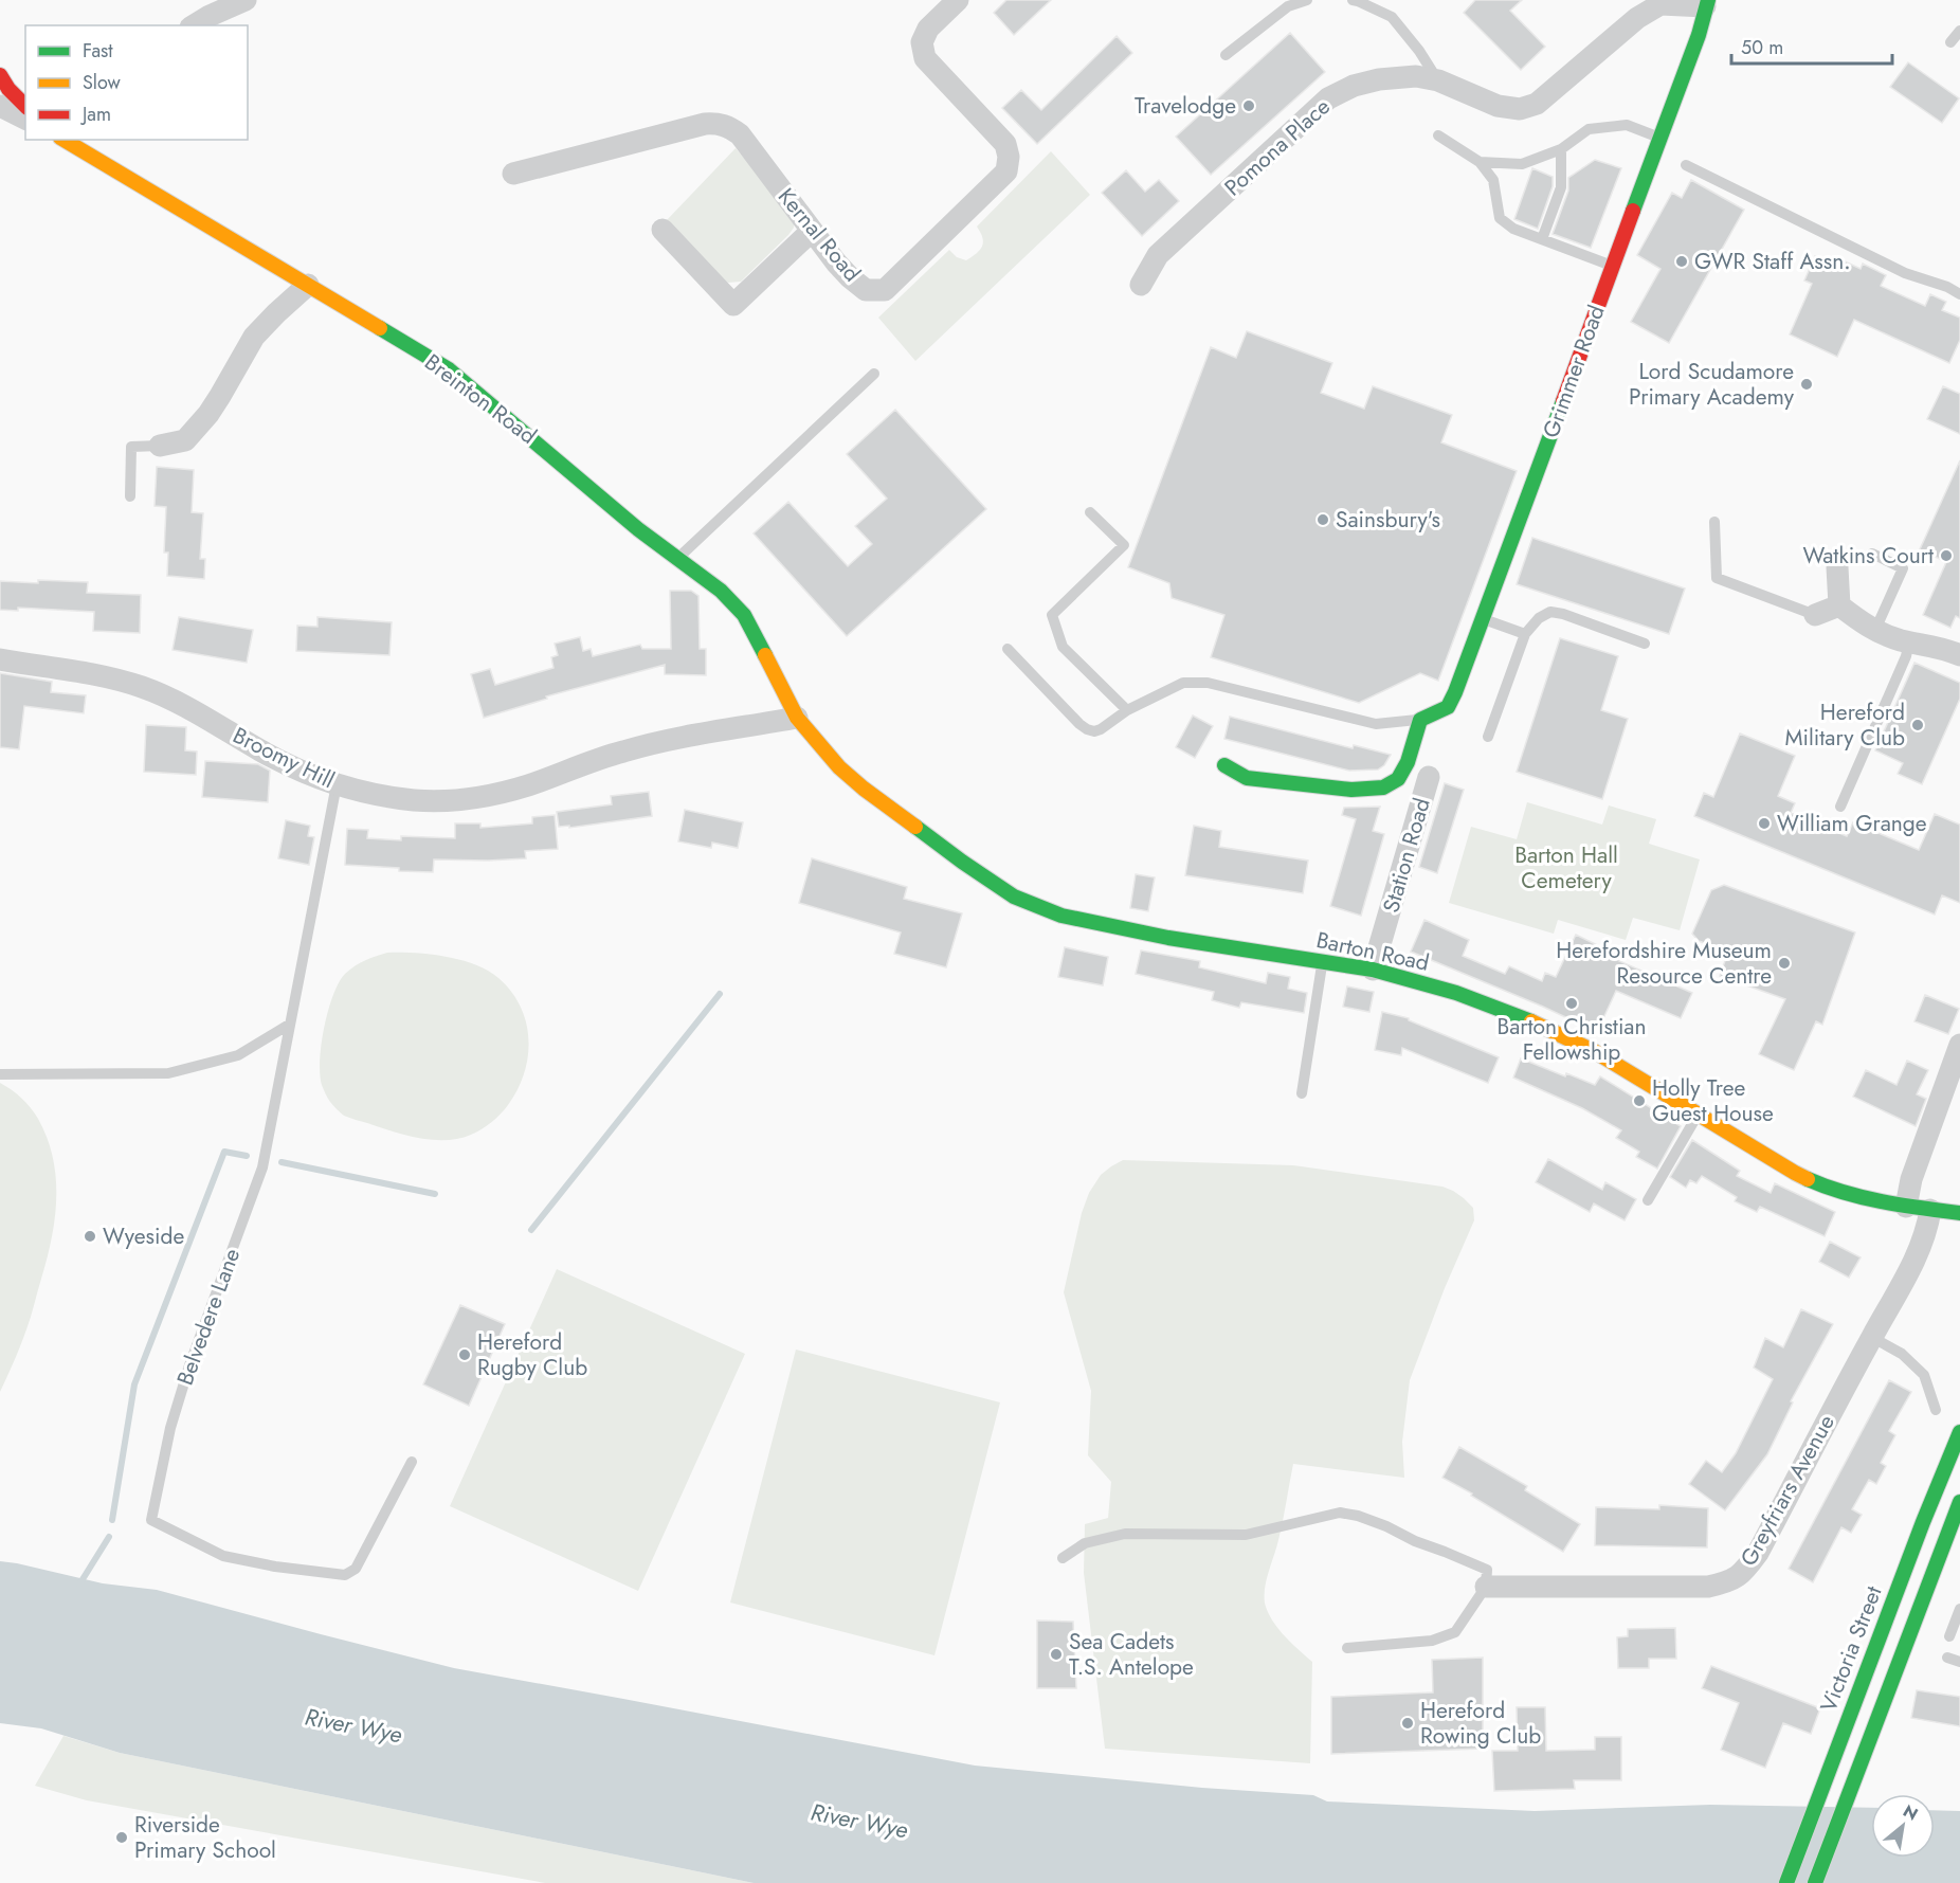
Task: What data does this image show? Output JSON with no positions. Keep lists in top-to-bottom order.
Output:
{
  "streets": {
    "main road": [
      "Grimmer Road",
      "Breinton Road",
      "Barton Road",
      "Victoria Street"
    ],
    "street": [
      "Pomona Place",
      "Kernal Road",
      "Broomy Hill",
      "Station Road",
      "Greyfriars Avenue"
    ],
    "lane": ["Belvedere Lane"]
  },
  "crossings": [
    ["Pomona Place", "Grimmer Road"],
    ["Breinton Road", "Broomy Hill"],
    ["Breinton Road", "Barton Road"],
    ["Broomy Hill", "Barton Road"],
    ["Broomy Hill", "Belvedere Lane"],
    ["Station Road", "Barton Road"],
    ["Barton Road", "Greyfriars Avenue"]
  ],
  "water": ["River Wye"],
  "parks": ["Barton Hall Cemetery"],
  "places": [
    "Travelodge",
    "GWR Staff Assn.",
    "Lord Scudamore Primary Academy",
    "Sainsbury's",
    "Watkins Court",
    "Hereford Military Club",
    "William Grange",
    "Herefordshire Museum Resource Centre",
    "Barton Christian Fellowship",
    "Holly Tree Guest House",
    "Wyeside",
    "Hereford Rugby Club",
    "Sea Cadets T.S. Antelope",
    "Hereford Rowing Club",
    "Riverside Primary School"
  ],
  "legend": ["Fast", "Slow", "Jam"],
  "scale_bar": "50 m",
  "north": "top right"
}
